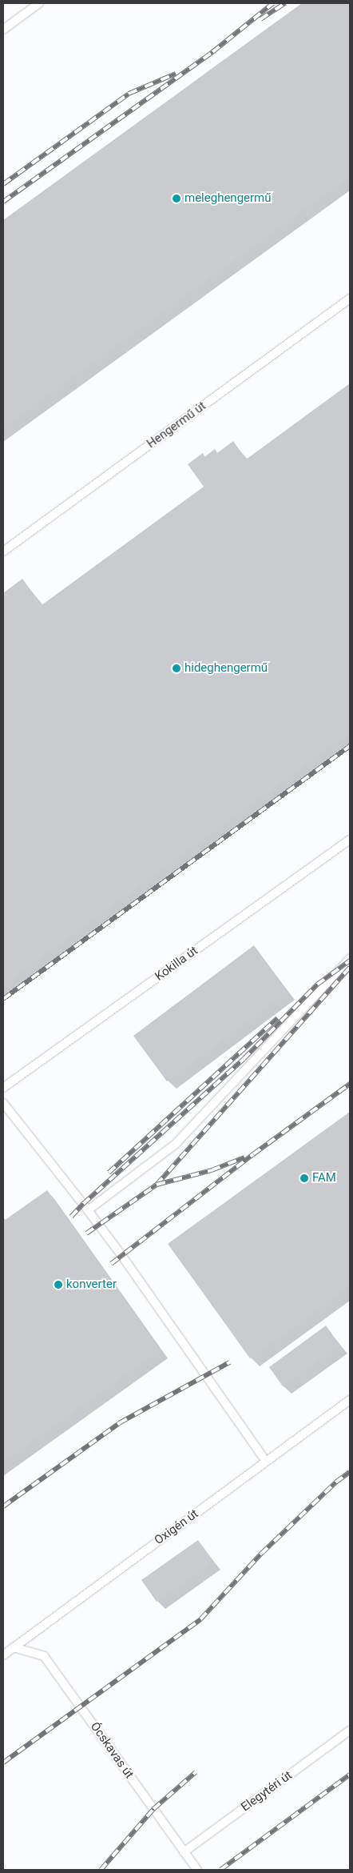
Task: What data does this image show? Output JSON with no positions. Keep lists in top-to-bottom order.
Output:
{
  "streets": {
    "lane": [
      "Hengermű út",
      "Kokilla út",
      "Oxigén út",
      "Ócskavas út",
      "Elegytéri út"
    ]
  },
  "crossings": [
    ["Oxigén út", "Ócskavas út"],
    ["Ócskavas út", "Elegytéri út"]
  ],
  "places": [
    "meleghengermű",
    "hideghengermű",
    "FAM",
    "konverter"
  ]
}
